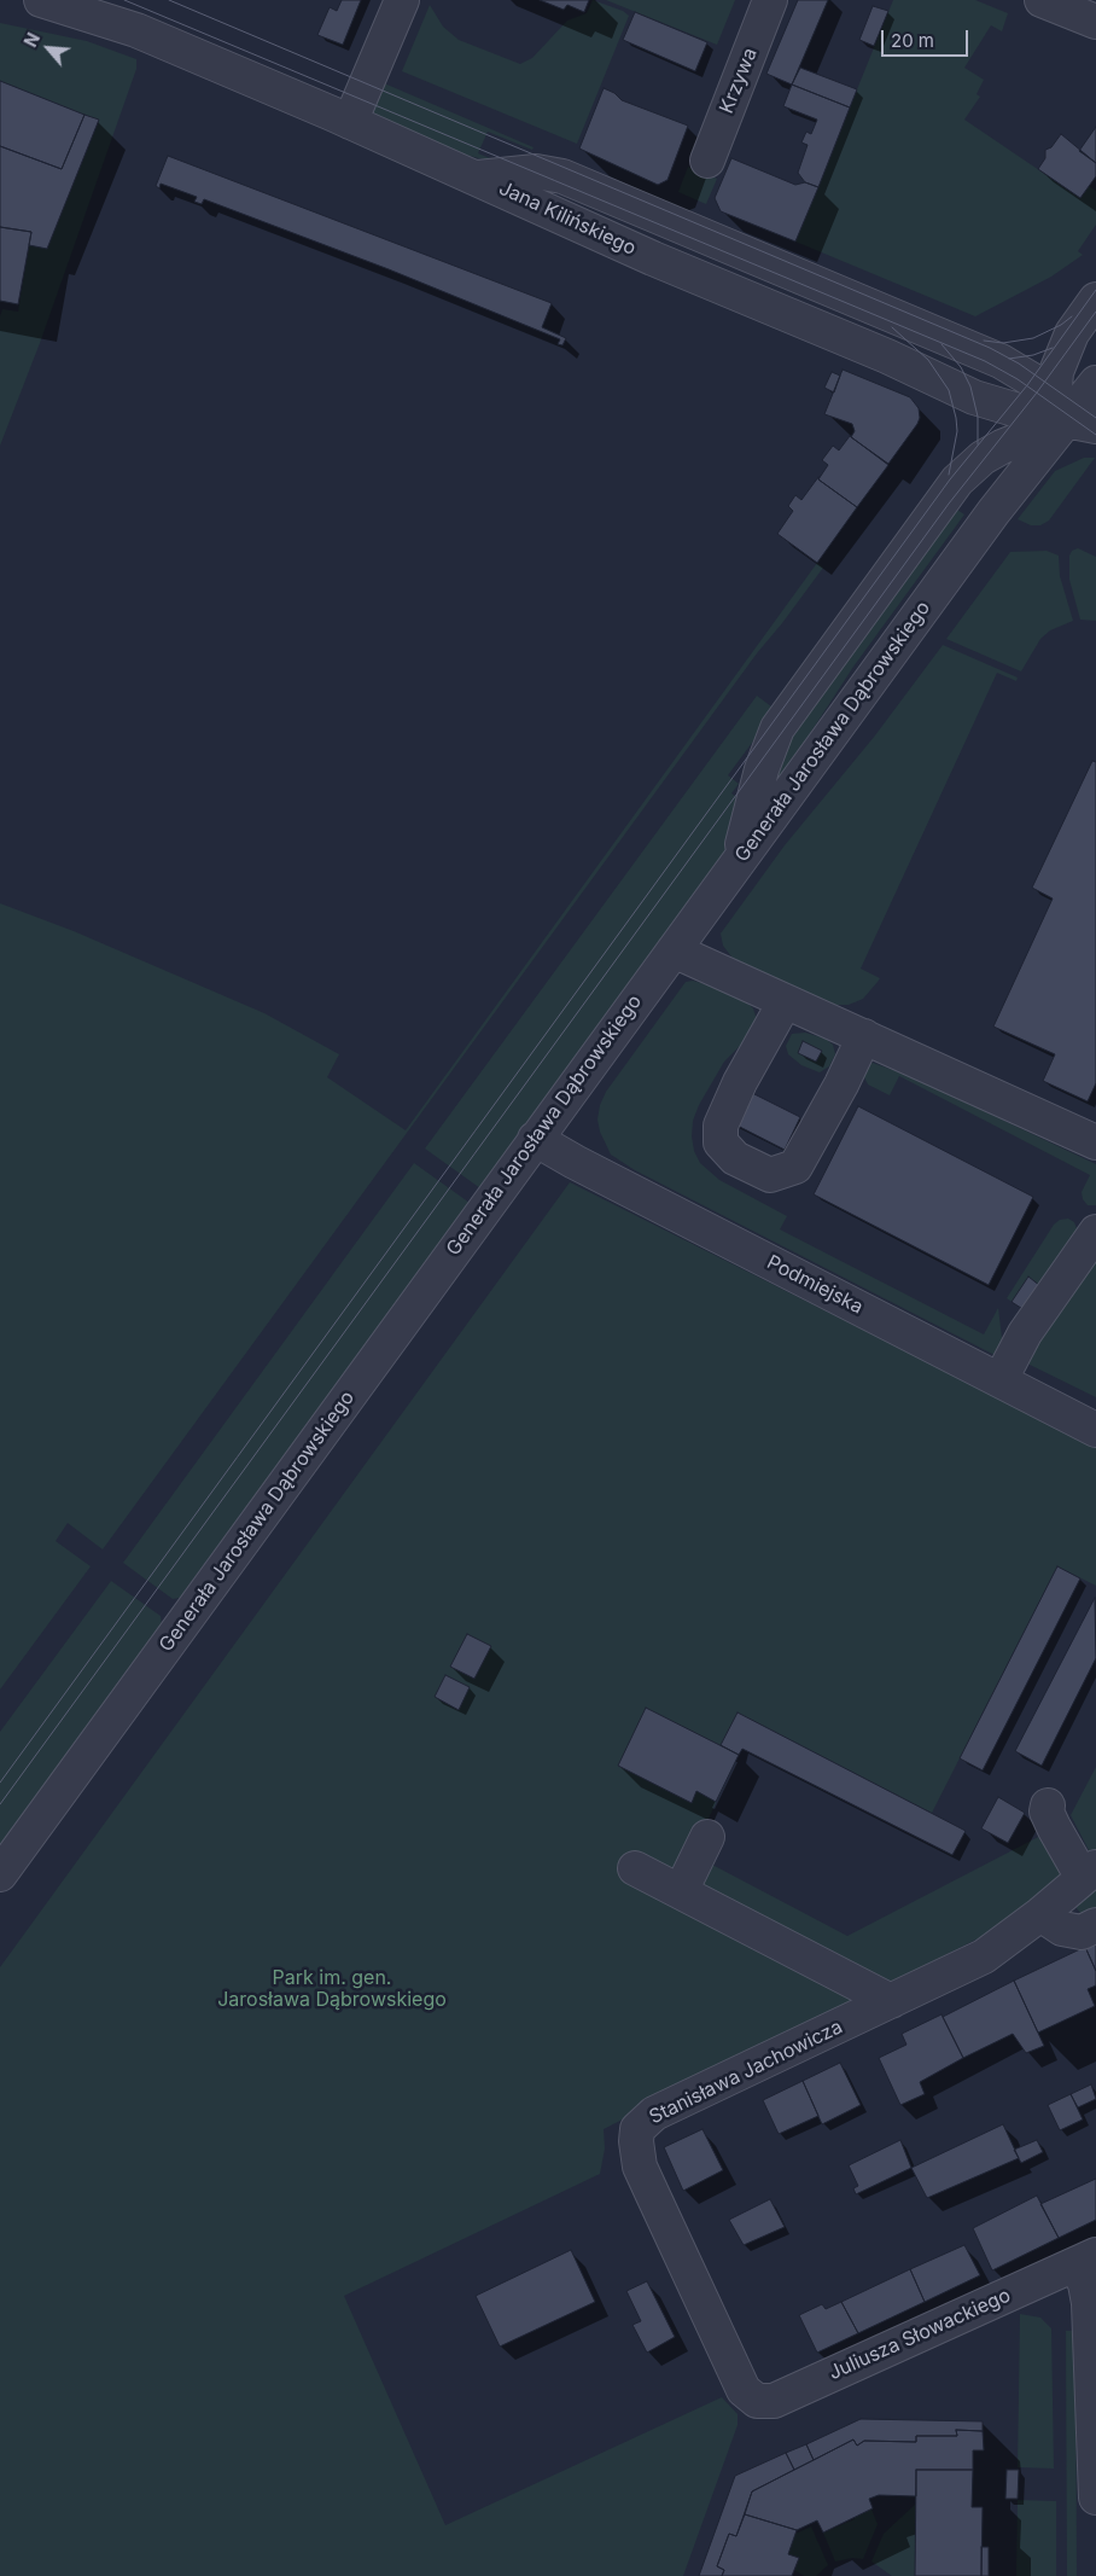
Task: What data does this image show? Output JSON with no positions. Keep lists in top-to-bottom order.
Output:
{
  "streets": {
    "street": [
      "Krzywa",
      "Jana Kilińskiego",
      "Generała Jarosława Dąbrowskiego",
      "Podmiejska",
      "Stanisława Jachowicza",
      "Juliusza Słowackiego"
    ]
  },
  "crossings": [
    ["Jana Kilińskiego", "Generała Jarosława Dąbrowskiego"],
    ["Generała Jarosława Dąbrowskiego", "Podmiejska"],
    ["Stanisława Jachowicza", "Juliusza Słowackiego"]
  ],
  "parks": ["Park im. gen. Jarosława Dąbrowskiego"],
  "scale_bar": "20 m",
  "north": "top left"
}
